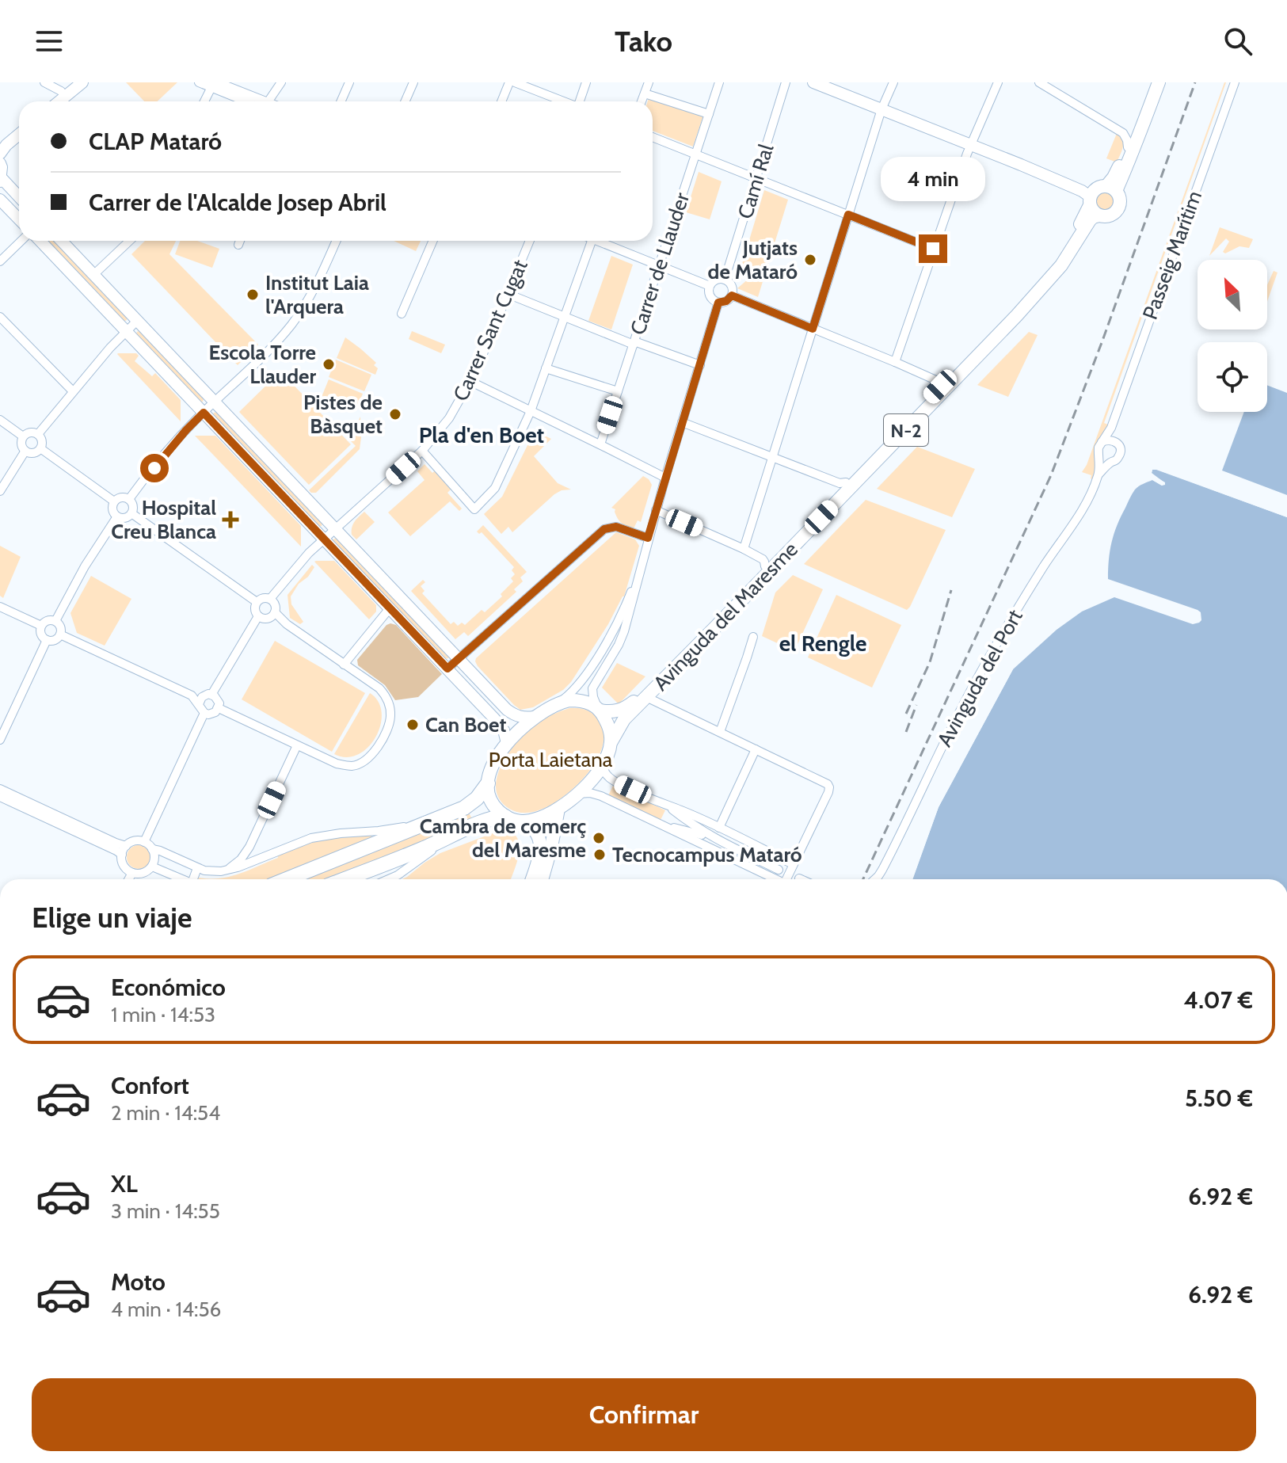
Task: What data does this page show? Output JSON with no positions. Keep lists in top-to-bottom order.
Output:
{
  "streets": {
    "main road": ["N-2", "Avinguda del Maresme"],
    "street": [
      "Camí Ral",
      "Passeig Marítim",
      "Carrer de Llauder",
      "Carrer Sant Cugat",
      "Avinguda del Port"
    ]
  },
  "crossings": [
    ["Passeig Marítim", "Avinguda del Port"]
  ],
  "districts": ["Pla d'en Boet", "el Rengle"],
  "parks": ["Porta Laietana"],
  "places": {
    "other": [
      "Jutjats de Mataró",
      "Institut Laia l'Arquera",
      "Escola Torre Llauder",
      "Pistes de Bàsquet",
      "Can Boet",
      "Cambra de comerç del Maresme",
      "Tecnocampus Mataró"
    ],
    "health": ["Hospital Creu Blanca"]
  },
  "north": "top left",
  "page": {
    "header": "Tako",
    "banner": ["CLAP Mataró", "Carrer de l'Alcalde Josep Abril"],
    "bubble": "4 min",
    "heading": "Elige un viaje",
    "list": [
      {
        "name": "Económico",
        "note": "1 min · 14:53",
        "value": "4.07 €"
      },
      {
        "name": "Confort",
        "note": "2 min · 14:54",
        "value": "5.50 €"
      },
      {
        "name": "XL",
        "note": "3 min · 14:55",
        "value": "6.92 €"
      },
      {
        "name": "Moto",
        "note": "4 min · 14:56",
        "value": "6.92 €"
      }
    ],
    "buttons": "Confirmar"
  }
}
